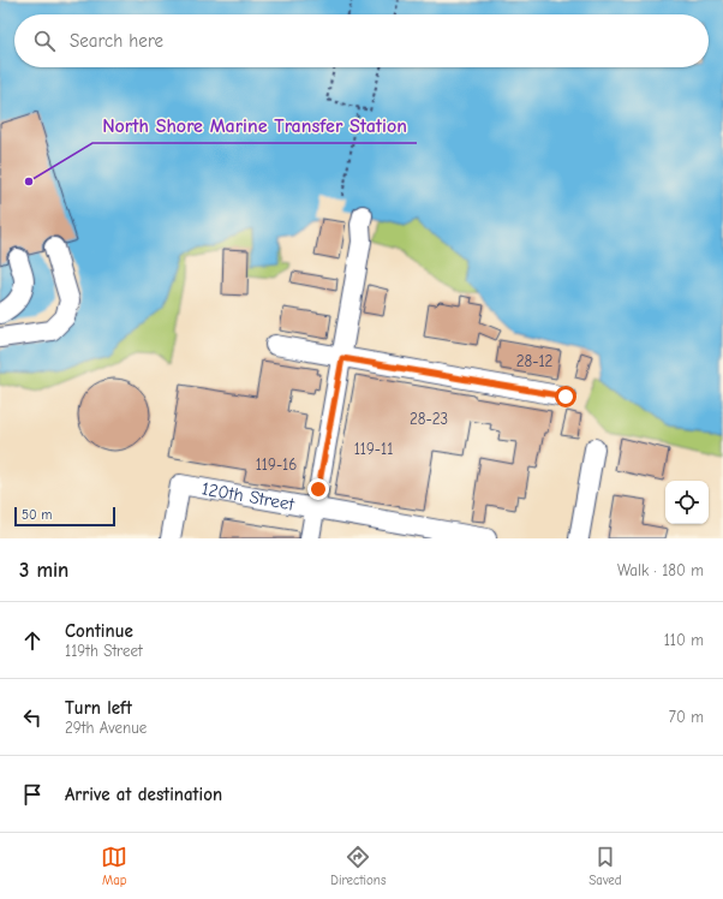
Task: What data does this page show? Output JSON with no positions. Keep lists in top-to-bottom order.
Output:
{
  "streets": {
    "street": ["120th Street"]
  },
  "places": ["North Shore Marine Transfer Station"],
  "house_numbers": [
    "28-12",
    "28-23",
    "119-11",
    "119-16"
  ],
  "scale_bar": "50 m",
  "page": {
    "search": "Search here",
    "scale": "50 m",
    "heading": ["3 min", "Walk · 180 m"],
    "list": [
      ["Continue", "119th Street", "110 m"],
      ["Turn left", "29th Avenue", "70 m"],
      "Arrive at destination"
    ],
    "nav": ["Map", "Directions", "Saved"]
  }
}
